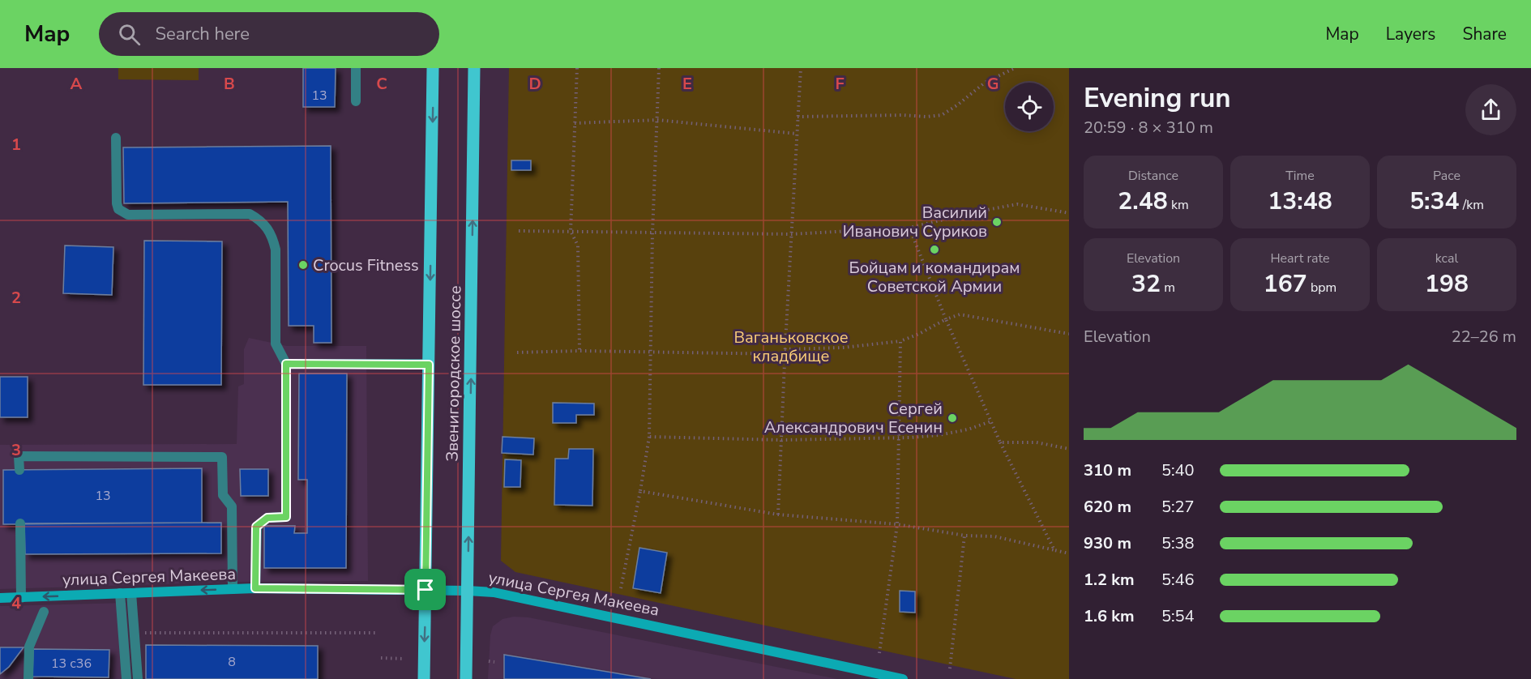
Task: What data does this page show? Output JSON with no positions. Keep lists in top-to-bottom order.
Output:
{
  "streets": {
    "main road": ["Звенигородское шоссе", "улица Сергея Макеева"]
  },
  "crossings": [
    ["Звенигородское шоссе", "улица Сергея Макеева"]
  ],
  "parks": ["Ваганьковское кладбище"],
  "places": [
    "Василий Иванович Суриков",
    "Бойцам и командирам Советской Армии",
    "Crocus Fitness",
    "Сергей Александрович Есенин"
  ],
  "house_numbers": [
    "13",
    "13",
    "8",
    "13 с36"
  ],
  "page": {
    "header": "Map",
    "search": "Search here",
    "nav": ["Map", "Layers", "Share"],
    "heading": ["Evening run", "20:59 · 8 × 310 m"],
    "stats": [
      ["Distance", "2.48 km"],
      ["Time", "13:48"],
      ["Pace", "5:34 /km"],
      ["Elevation", "32 m"],
      ["Heart rate", "167 bpm"],
      ["kcal", "198"]
    ],
    "chart": ["Elevation", "22–26 m"],
    "list": [
      {
        "name": "310 m",
        "note": "5:40"
      },
      {
        "name": "620 m",
        "note": "5:27"
      },
      {
        "name": "930 m",
        "note": "5:38"
      },
      {
        "name": "1.2 km",
        "note": "5:46"
      },
      {
        "name": "1.6 km",
        "note": "5:54"
      }
    ]
  },
  "grid": {
    "columns": [
      "A",
      "B",
      "C",
      "D",
      "E",
      "F",
      "G"
    ],
    "rows": [
      "1",
      "2",
      "3",
      "4"
    ]
  }
}
